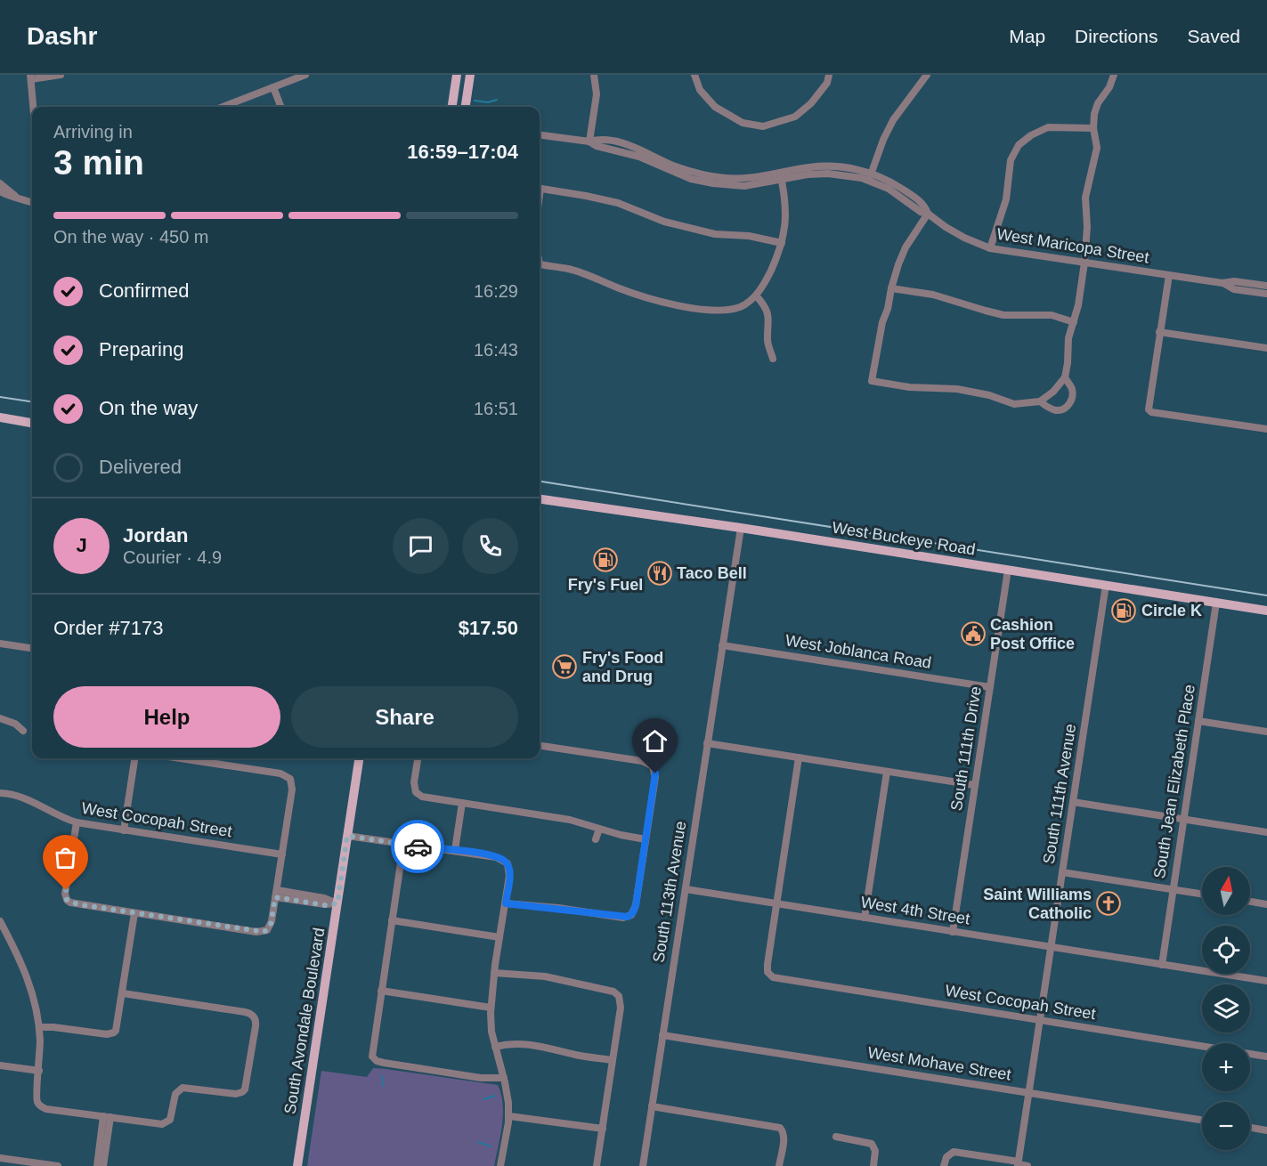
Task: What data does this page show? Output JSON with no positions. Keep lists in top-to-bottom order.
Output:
{
  "streets": {
    "main road": ["West Buckeye Road", "South Avondale Boulevard"],
    "street": [
      "West Maricopa Street",
      "West Joblanca Road",
      "South 111th Drive",
      "South Jean Elizabeth Place",
      "South 111th Avenue",
      "West Cocopah Street",
      "South 113th Avenue",
      "West 4th Street",
      "West Mohave Street"
    ]
  },
  "crossings": [
    ["West Buckeye Road", "South 111th Drive"],
    ["West Buckeye Road", "South Jean Elizabeth Place"],
    ["West Buckeye Road", "South 111th Avenue"],
    ["West Buckeye Road", "South 113th Avenue"],
    ["West Joblanca Road", "South 111th Drive"],
    ["West Joblanca Road", "South 113th Avenue"],
    ["South 111th Drive", "West 4th Street"],
    ["South Jean Elizabeth Place", "West 4th Street"],
    ["South 111th Avenue", "West Cocopah Street"],
    ["South 111th Avenue", "West 4th Street"],
    ["South 111th Avenue", "West Mohave Street"],
    ["West Cocopah Street", "West 4th Street"],
    ["South 113th Avenue", "West 4th Street"],
    ["South 113th Avenue", "West Mohave Street"]
  ],
  "places": {
    "fuel station": ["Fry's Fuel", "Circle K"],
    "restaurant": ["Taco Bell"],
    "public building": ["Cashion Post Office"],
    "supermarket": ["Fry's Food and Drug"],
    "church": ["Saint Williams Catholic"]
  },
  "north": "top",
  "page": {
    "header": "Dashr",
    "nav": ["Map", "Directions", "Saved"],
    "heading": ["3 min", "Arriving in", "16:59–17:04"],
    "panel": [
      "Jordan",
      "Courier · 4.9",
      "Order #7173",
      "$17.50"
    ],
    "bar": "On the way · 450 m",
    "list": [
      ["Confirmed", "16:29"],
      ["Preparing", "16:43"],
      ["On the way", "16:51"],
      "Delivered"
    ],
    "round": "J",
    "buttons": ["Help", "Share"],
    "map_buttons": ["+", "−"]
  }
}
